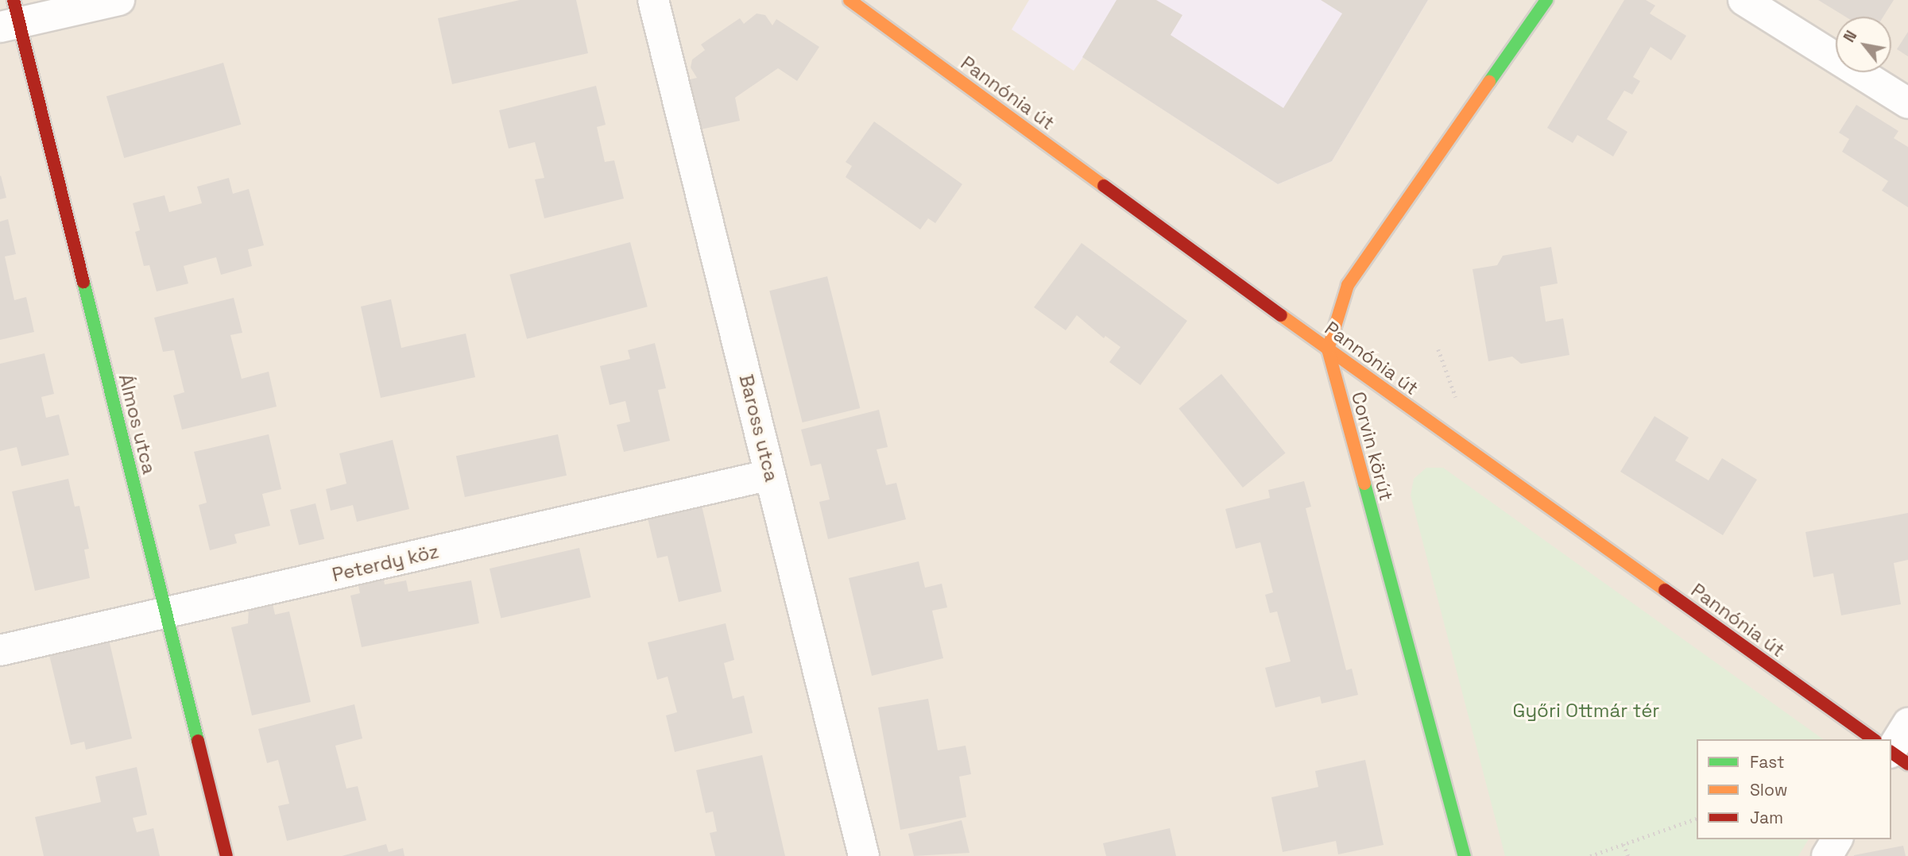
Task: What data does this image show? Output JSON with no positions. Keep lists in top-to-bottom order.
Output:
{
  "streets": {
    "street": [
      "Pannónia út",
      "Álmos utca",
      "Baross utca",
      "Corvin körút",
      "Peterdy köz"
    ]
  },
  "crossings": [
    ["Pannónia út", "Corvin körút"],
    ["Álmos utca", "Peterdy köz"],
    ["Baross utca", "Peterdy köz"]
  ],
  "parks": ["Győri Ottmár tér"],
  "legend": ["Fast", "Slow", "Jam"],
  "north": "top left"
}
